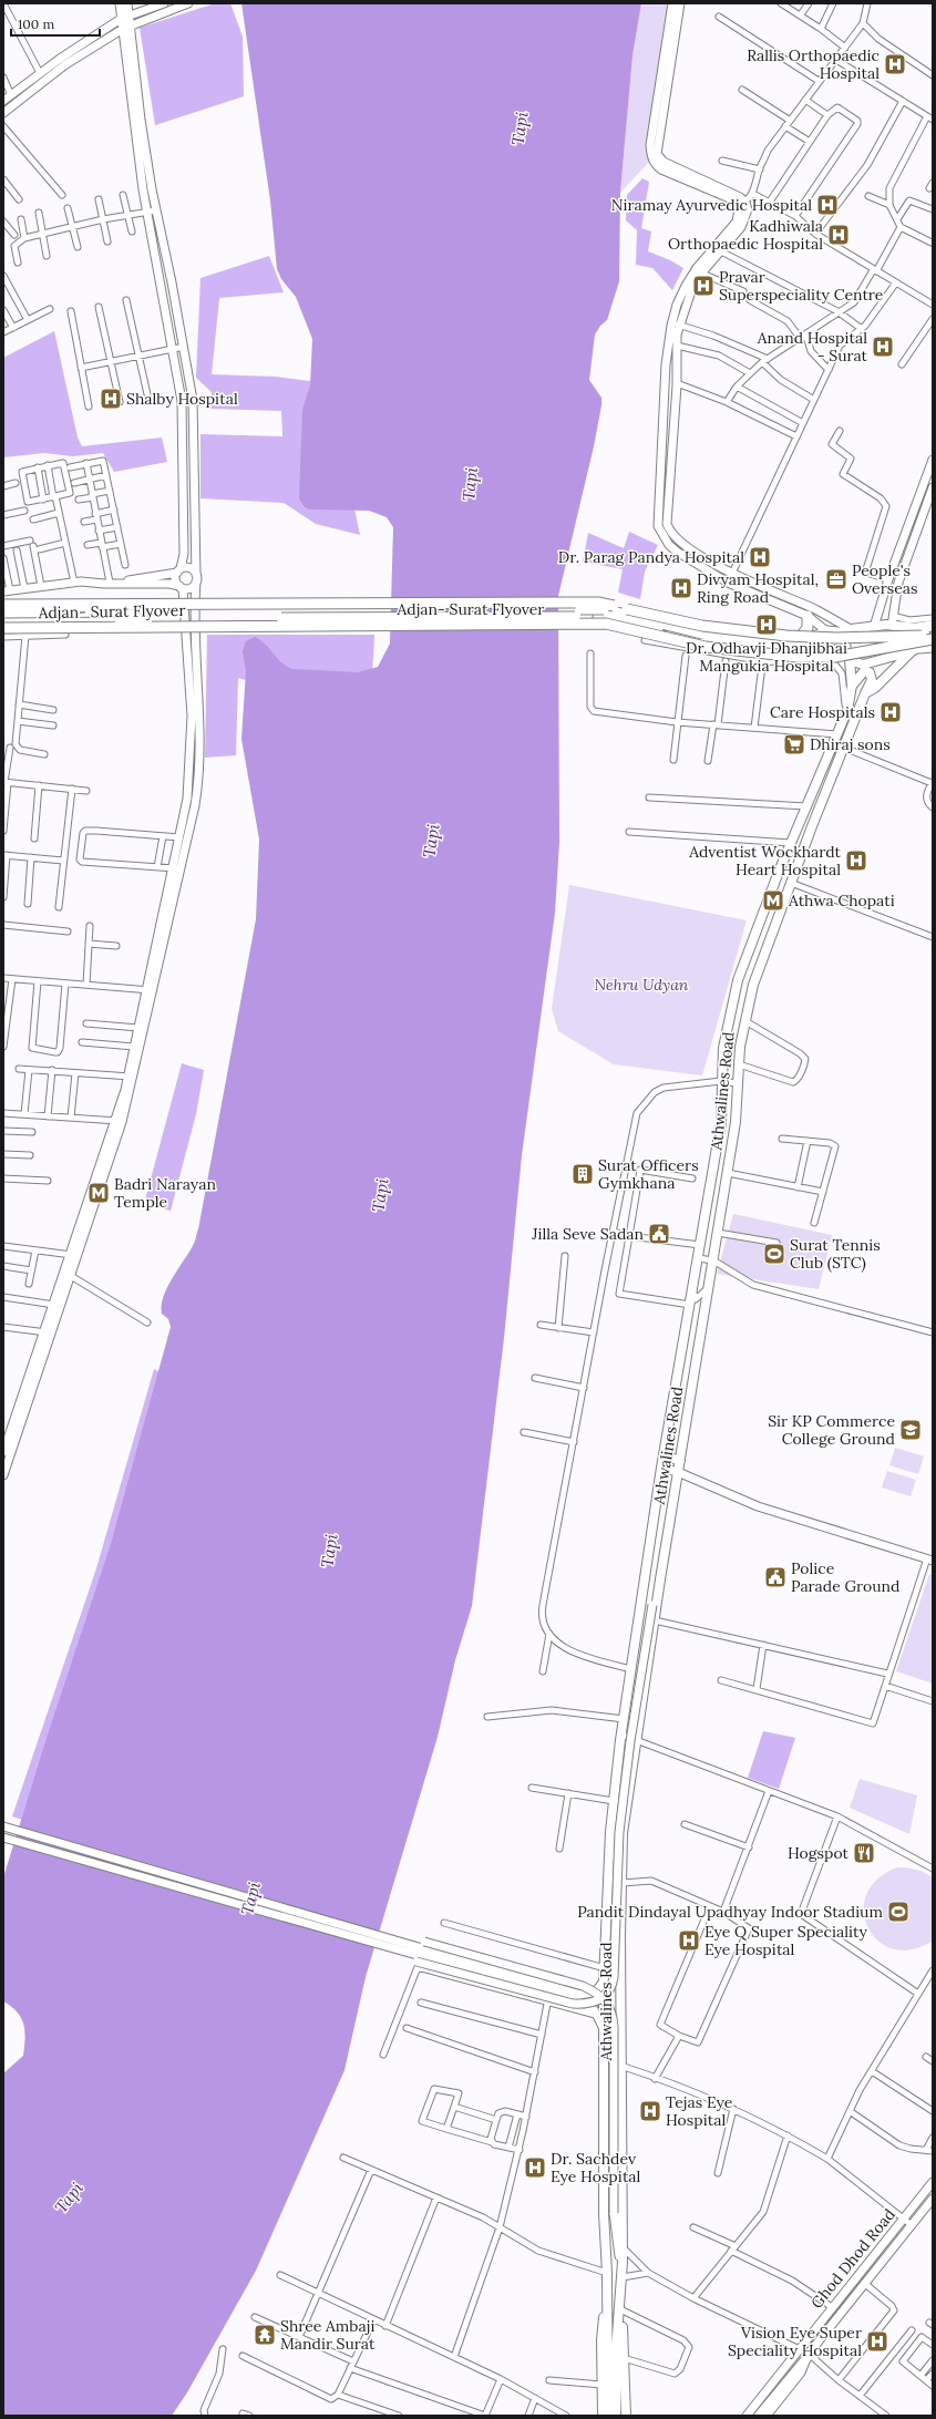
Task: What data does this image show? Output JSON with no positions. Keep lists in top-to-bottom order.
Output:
{
  "streets": {
    "highway": ["Adjan- Surat Flyover"],
    "main road": ["Athwalines Road"],
    "street": ["Ghod Dhod Road"]
  },
  "water": ["Tapi"],
  "parks": ["Nehru Udyan"],
  "places": {
    "hospital": [
      "Rallis Orthopaedic Hospital",
      "Niramay Ayurvedic Hospital",
      "Kadhiwala Orthopaedic Hospital",
      "Pravar Superspeciality Centre",
      "Anand Hospital - Surat",
      "Shalby Hospital",
      "Dr. Parag Pandya Hospital",
      "Divyam Hospital, Ring Road",
      "Dr. Odhavji Dhanjibhai Mangukia Hospital",
      "Care Hospitals",
      "Adventist Wockhardt Heart Hospital",
      "Eye Q Super Speciality Eye Hospital",
      "Tejas Eye Hospital",
      "Dr. Sachdev Eye Hospital",
      "Vision Eye Super Speciality Hospital"
    ],
    "office": ["People's Overseas"],
    "supermarket": ["Dhiraj sons"],
    "metro station": ["Athwa Chopati", "Badri Narayan Temple"],
    "building": ["Surat Officers Gymkhana"],
    "public building": ["Jilla Seve Sadan", "Police Parade Ground"],
    "sports": ["Surat Tennis Club (STC)", "Pandit Dindayal Upadhyay Indoor Stadium"],
    "school or university": ["Sir KP Commerce College Ground"],
    "restaurant": ["Hogspot"],
    "temple": ["Shree Ambaji Mandir Surat"]
  },
  "scale_bar": "100 m"
}
